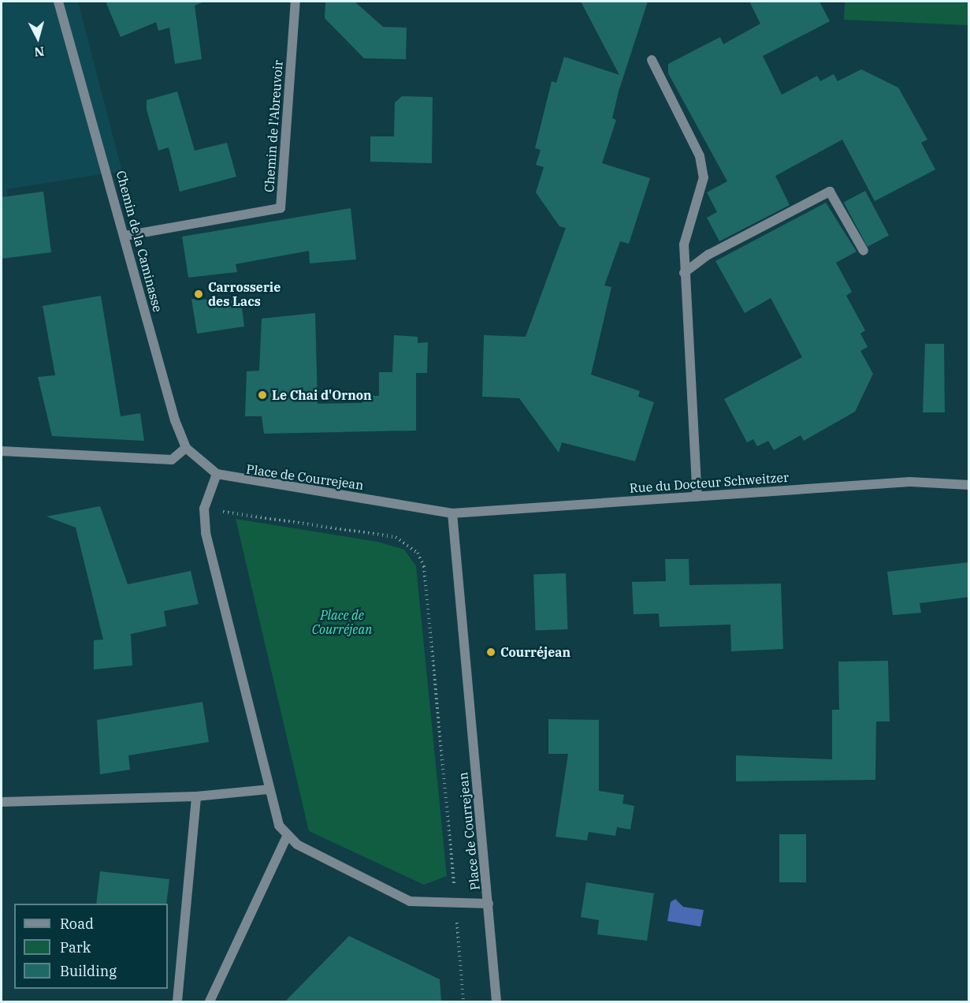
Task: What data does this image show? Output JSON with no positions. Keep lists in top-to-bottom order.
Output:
{
  "streets": {
    "street": [
      "Chemin de l'Abreuvoir",
      "Chemin de la Caminasse",
      "Place de Courrejean",
      "Rue du Docteur Schweitzer"
    ]
  },
  "crossings": [
    ["Chemin de l'Abreuvoir", "Chemin de la Caminasse"],
    ["Place de Courrejean", "Rue du Docteur Schweitzer"]
  ],
  "parks": ["Place de Courréjean"],
  "places": ["Carrosserie des Lacs", "Le Chai d'Ornon", "Courréjean"],
  "legend": ["Road", "Park", "Building"],
  "north": "bottom"
}
